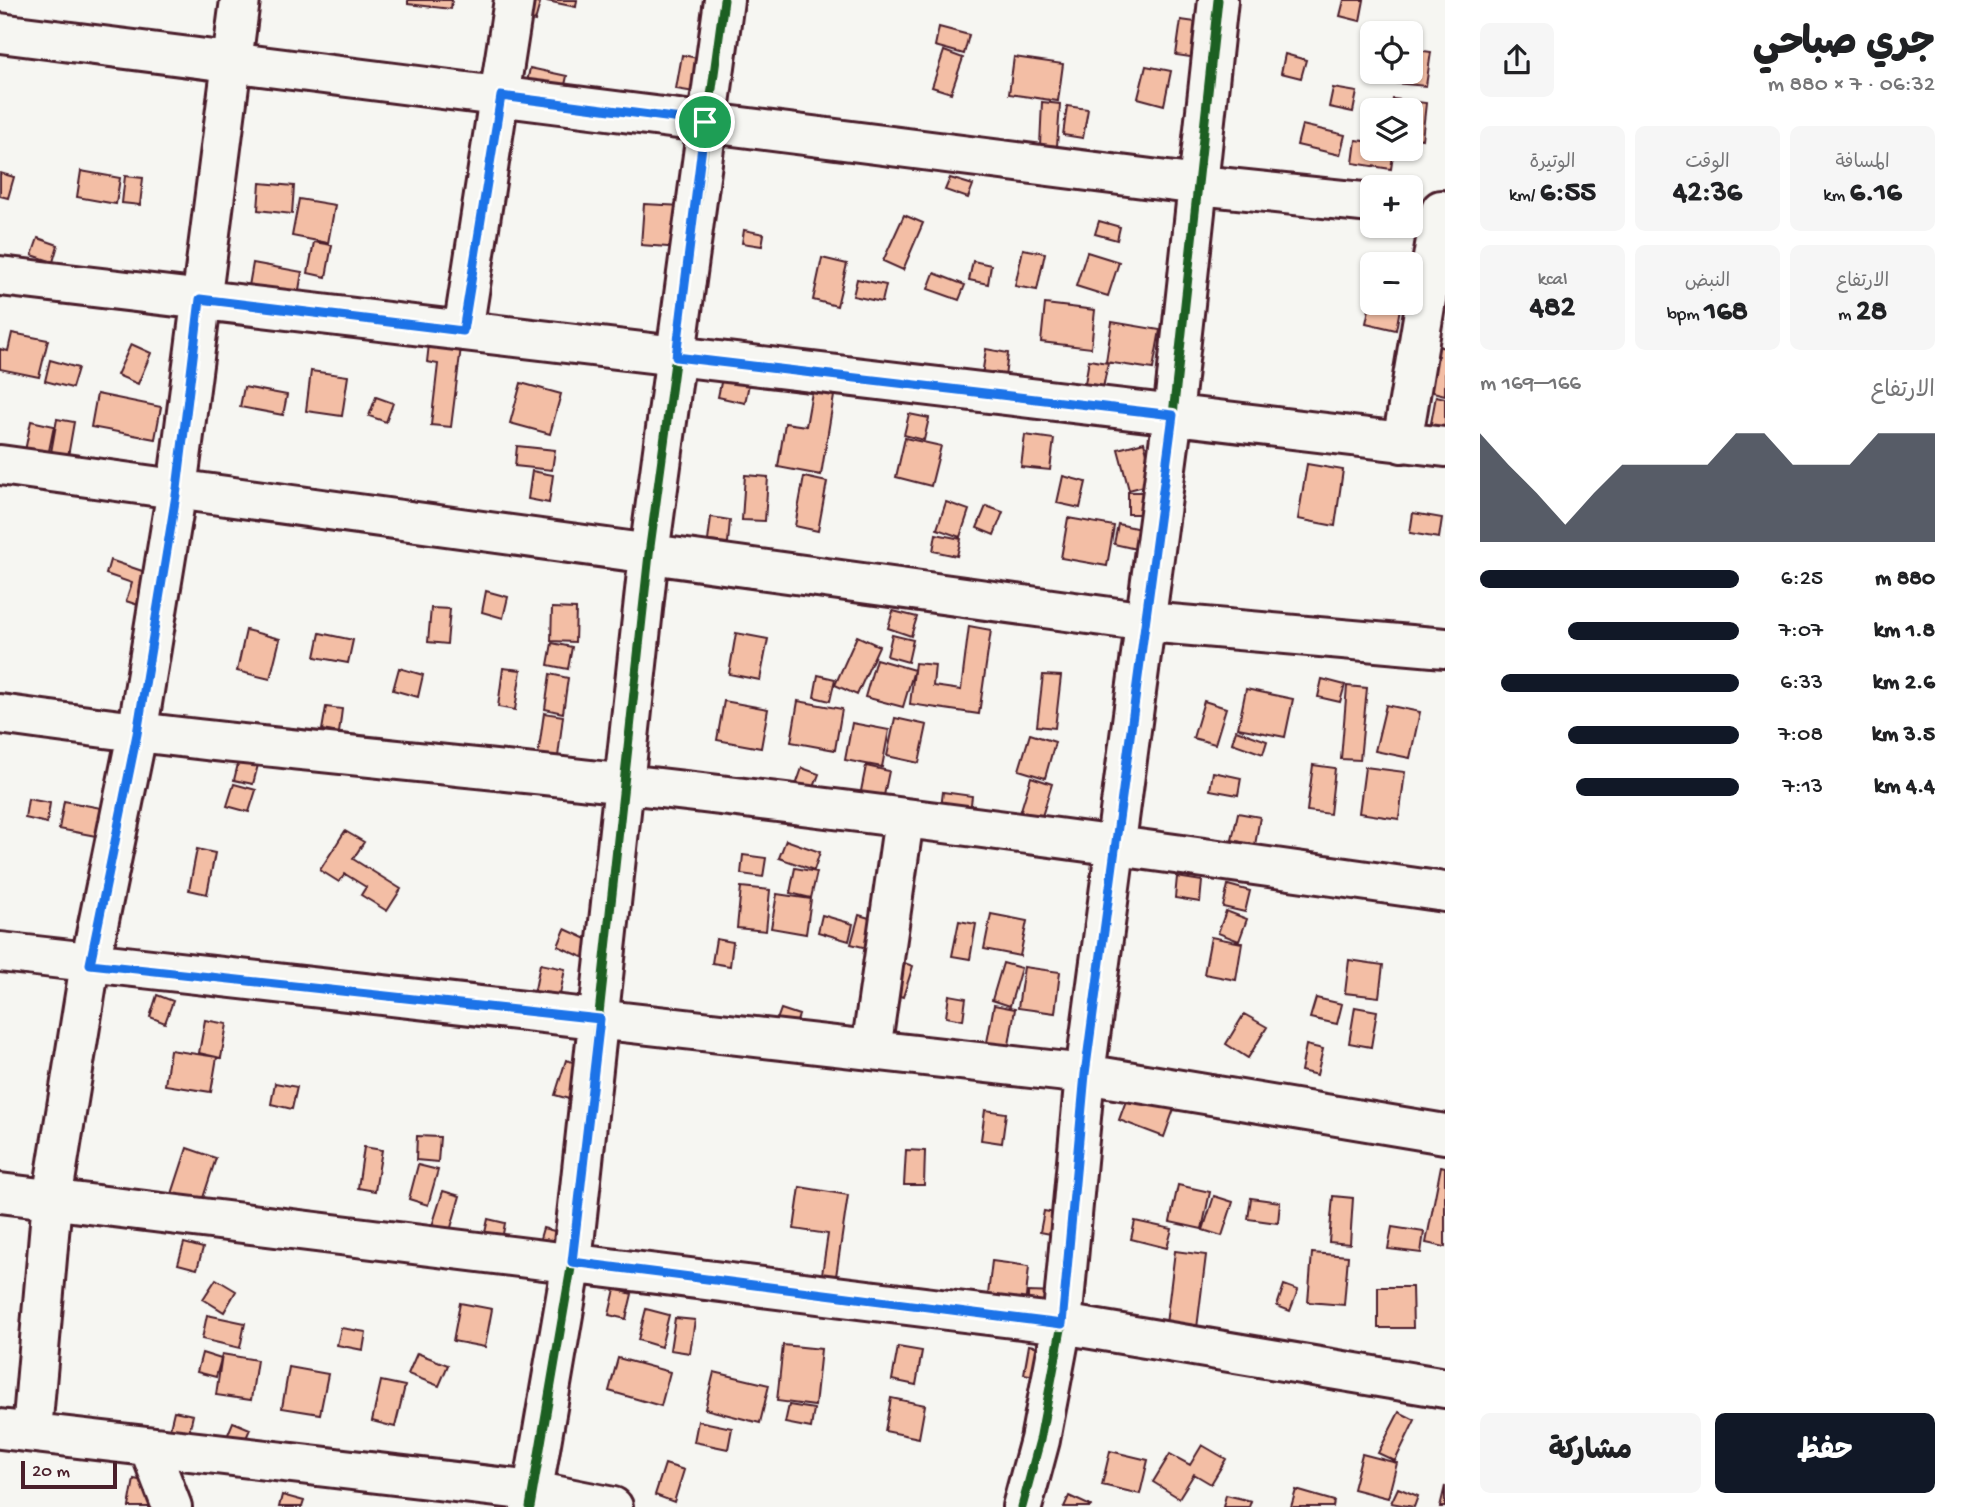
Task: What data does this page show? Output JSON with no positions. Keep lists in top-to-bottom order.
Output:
{
  "scale_bar": "20 m",
  "page": {
    "heading": ["جري صباحي", "06:32 · 7 × 880 m"],
    "map_buttons": ["+", "−"],
    "stats": [
      ["المسافة", "6.16 km"],
      ["الوقت", "42:36"],
      ["الوتيرة", "6:55 /km"],
      ["الارتفاع", "28 m"],
      ["النبض", "168 bpm"],
      ["kcal", "482"]
    ],
    "chart": ["الارتفاع", "166–169 m"],
    "list": [
      {
        "name": "880 m",
        "note": "6:25"
      },
      {
        "name": "1.8 km",
        "note": "7:07"
      },
      {
        "name": "2.6 km",
        "note": "6:33"
      },
      {
        "name": "3.5 km",
        "note": "7:08"
      },
      {
        "name": "4.4 km",
        "note": "7:13"
      }
    ],
    "buttons": ["حفظ", "مشاركة"],
    "scale": "20 m"
  }
}
